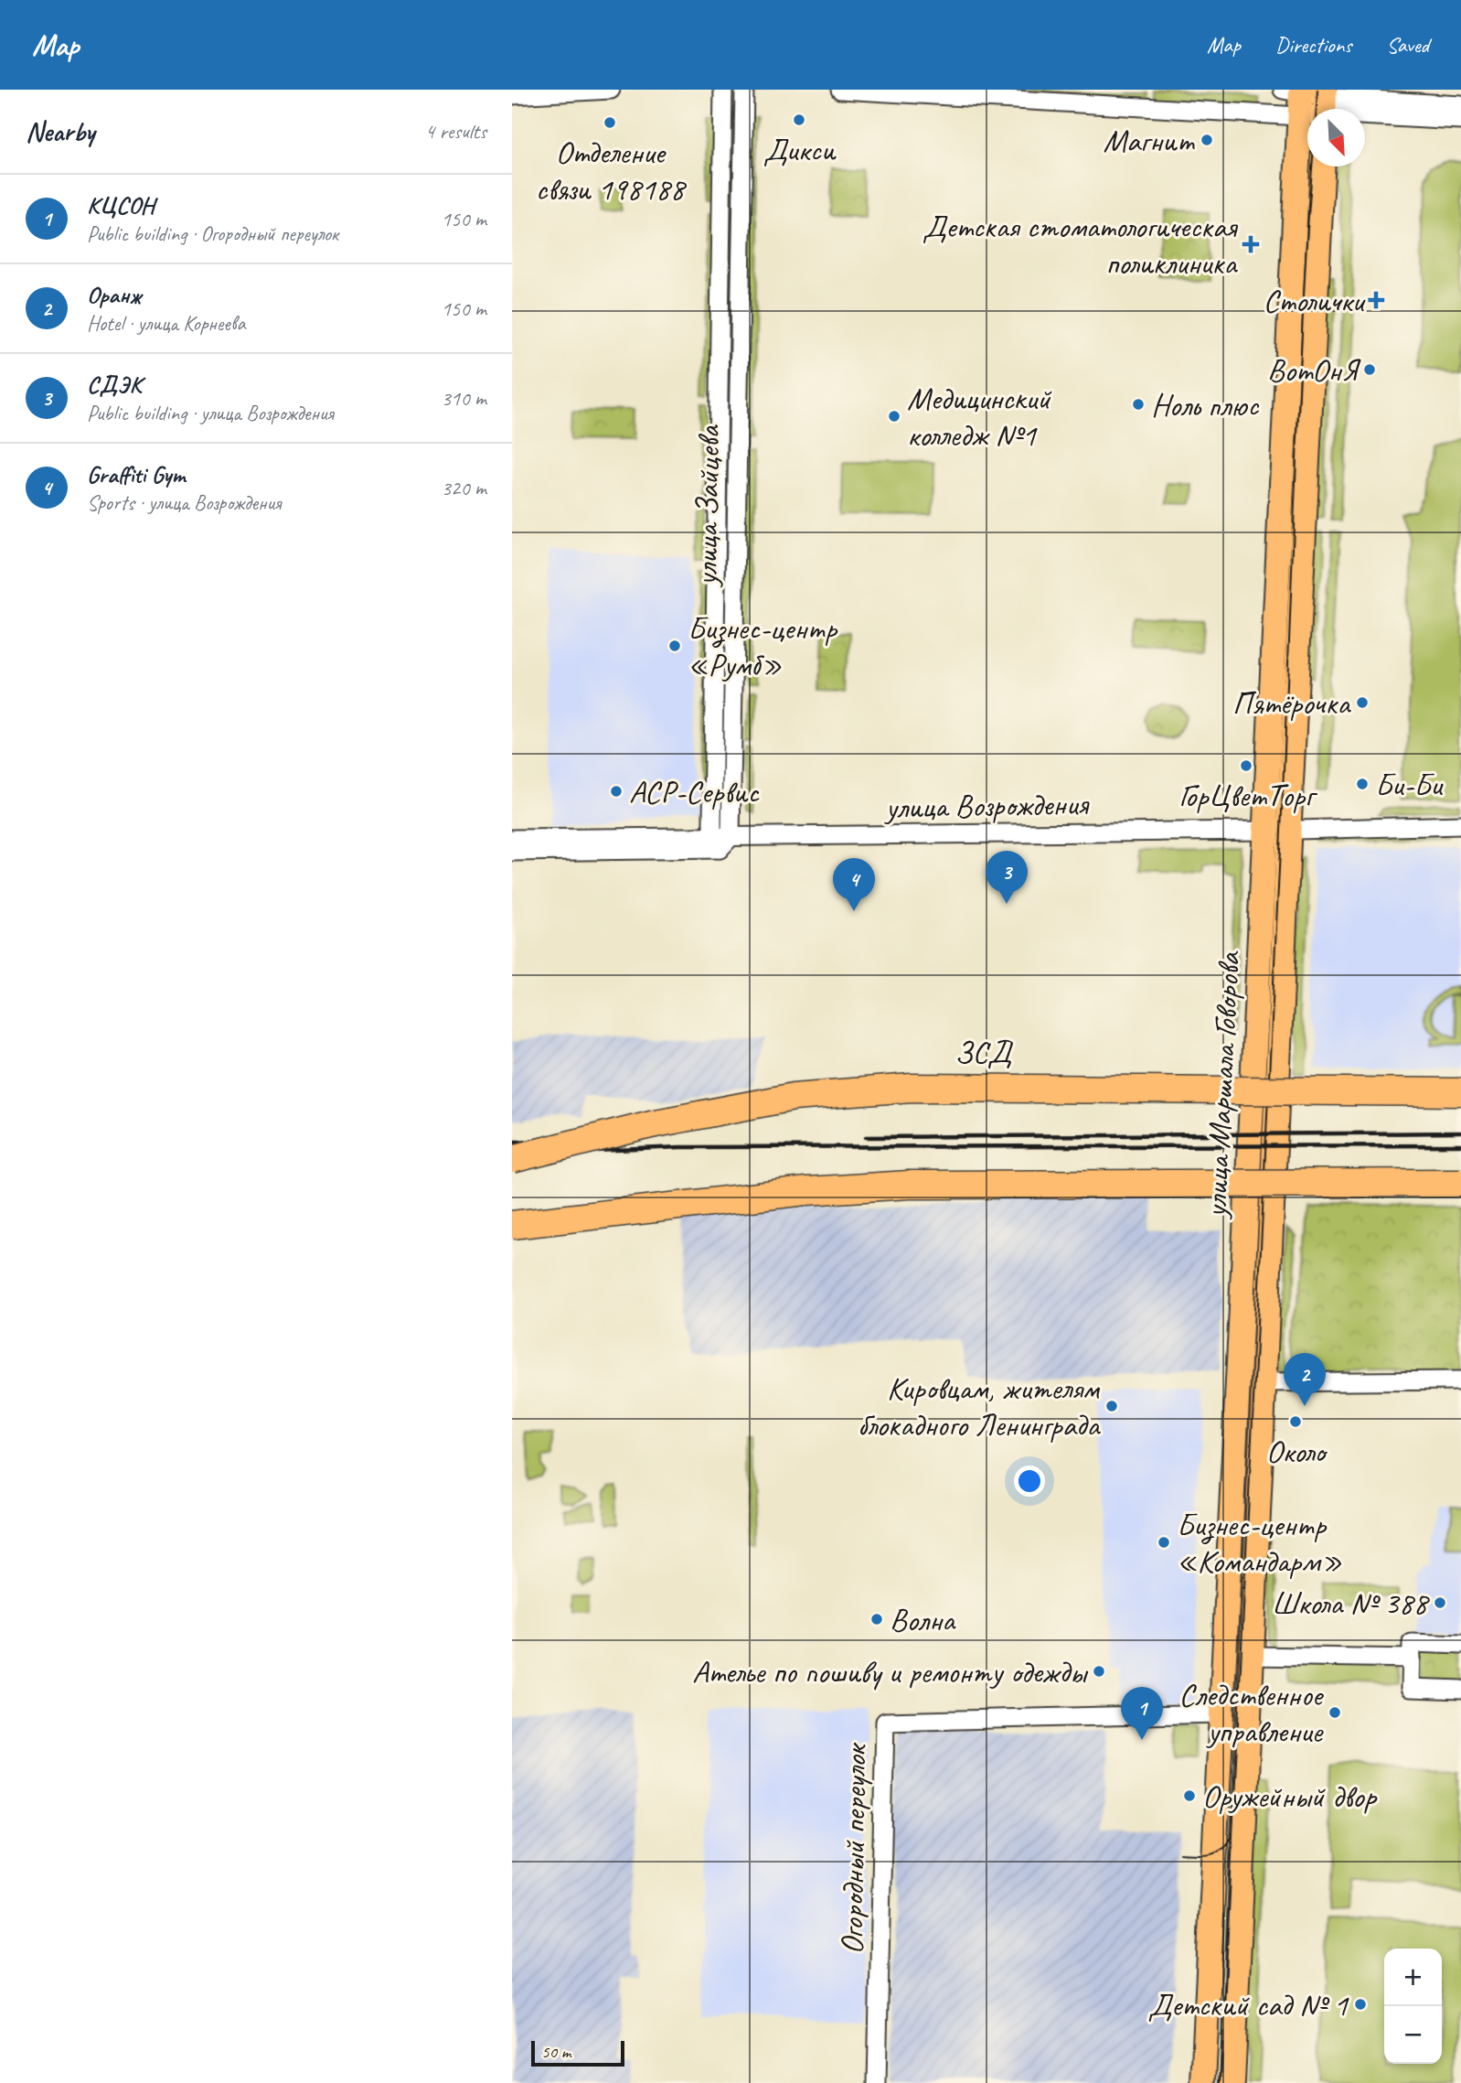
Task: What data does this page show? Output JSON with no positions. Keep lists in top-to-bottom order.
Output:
{
  "streets": {
    "highway": ["ЗСД"],
    "main road": ["улица Маршала Говорова"],
    "street": ["улица Зайцева", "улица Возрождения", "Огородный переулок"]
  },
  "crossings": [
    ["улица Зайцева", "улица Возрождения"],
    ["улица Возрождения", "улица Маршала Говорова"],
    ["улица Маршала Говорова", "Огородный переулок"]
  ],
  "places": {
    "other": [
      "Дикси",
      "Отделение связи 198188",
      "Магнит",
      "ВотОнЯ",
      "Ноль плюс",
      "Медицинский колледж №1",
      "Бизнес-центр «Румб»",
      "Пятёрочка",
      "ГорЦветТорг",
      "Би-Би",
      "АСР-Сервис",
      "Кировцам, жителям блокадного Ленинграда",
      "Около",
      "Бизнес-центр «Командарм»",
      "Школа № 388",
      "Волна",
      "Ателье по пошиву и ремонту одежды",
      "Следственное управление",
      "Оружейный двор",
      "Детский сад № 1"
    ],
    "health": ["Детская стоматологическая поликлиника", "Столички"]
  },
  "scale_bar": "50 m",
  "north": "bottom right",
  "page": {
    "header": "Map",
    "nav": ["Map", "Directions", "Saved"],
    "heading": ["Nearby", "4 results"],
    "list": [
      {
        "mark": "1",
        "name": "КЦСОН",
        "note": "Public building · Огородный переулок",
        "value": "150 m"
      },
      {
        "mark": "2",
        "name": "Оранж",
        "note": "Hotel · улица Корнеева",
        "value": "150 m"
      },
      {
        "mark": "3",
        "name": "СДЭК",
        "note": "Public building · улица Возрождения",
        "value": "310 m"
      },
      {
        "mark": "4",
        "name": "Graffiti Gym",
        "note": "Sports · улица Возрождения",
        "value": "320 m"
      }
    ],
    "pins": [
      "3",
      "4",
      "2",
      "1"
    ],
    "map_buttons": ["+", "−"],
    "scale": "50 m"
  }
}
